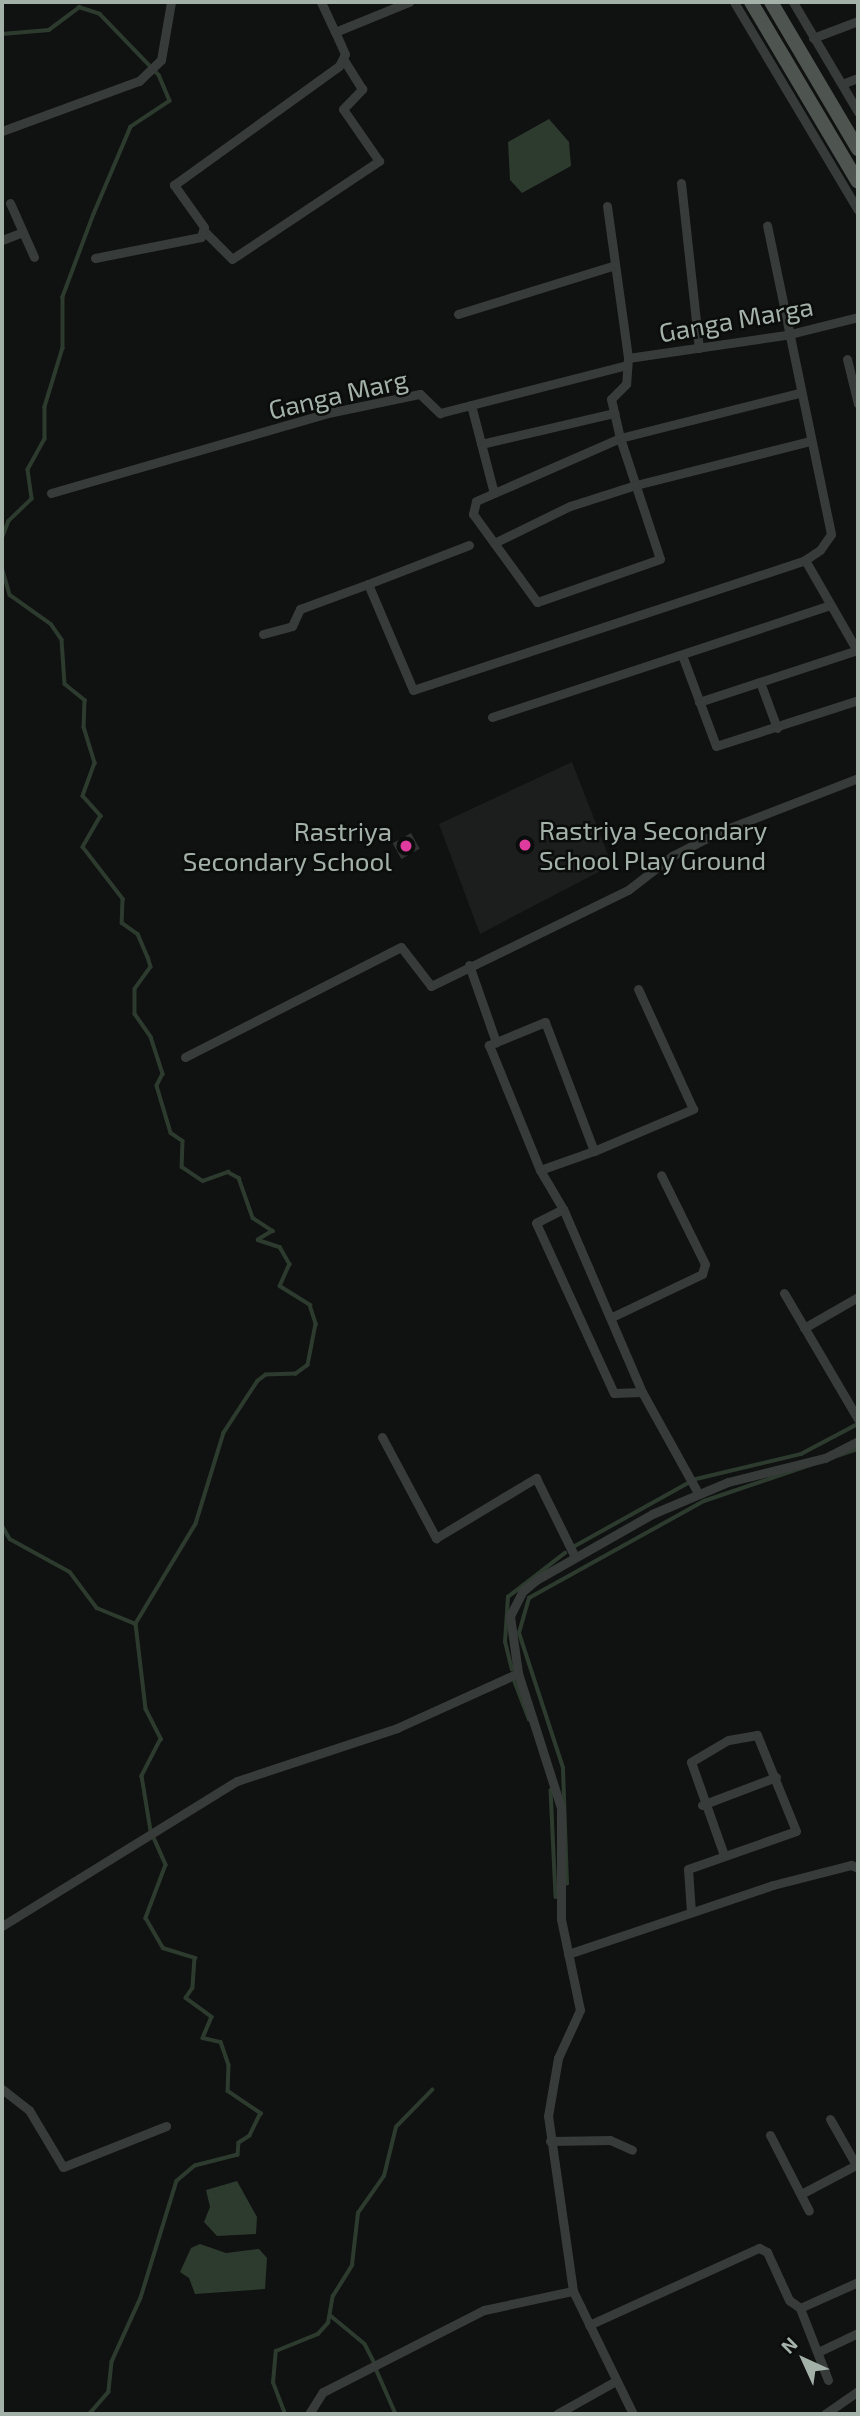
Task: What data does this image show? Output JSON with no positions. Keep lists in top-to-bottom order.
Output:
{
  "streets": {
    "street": ["Ganga Marga", "Ganga Marg"]
  },
  "crossings": [
    ["Ganga Marga", "Ganga Marg"]
  ],
  "places": ["Rastriya Secondary School Play Ground", "Rastriya Secondary School"],
  "north": "top left"
}
